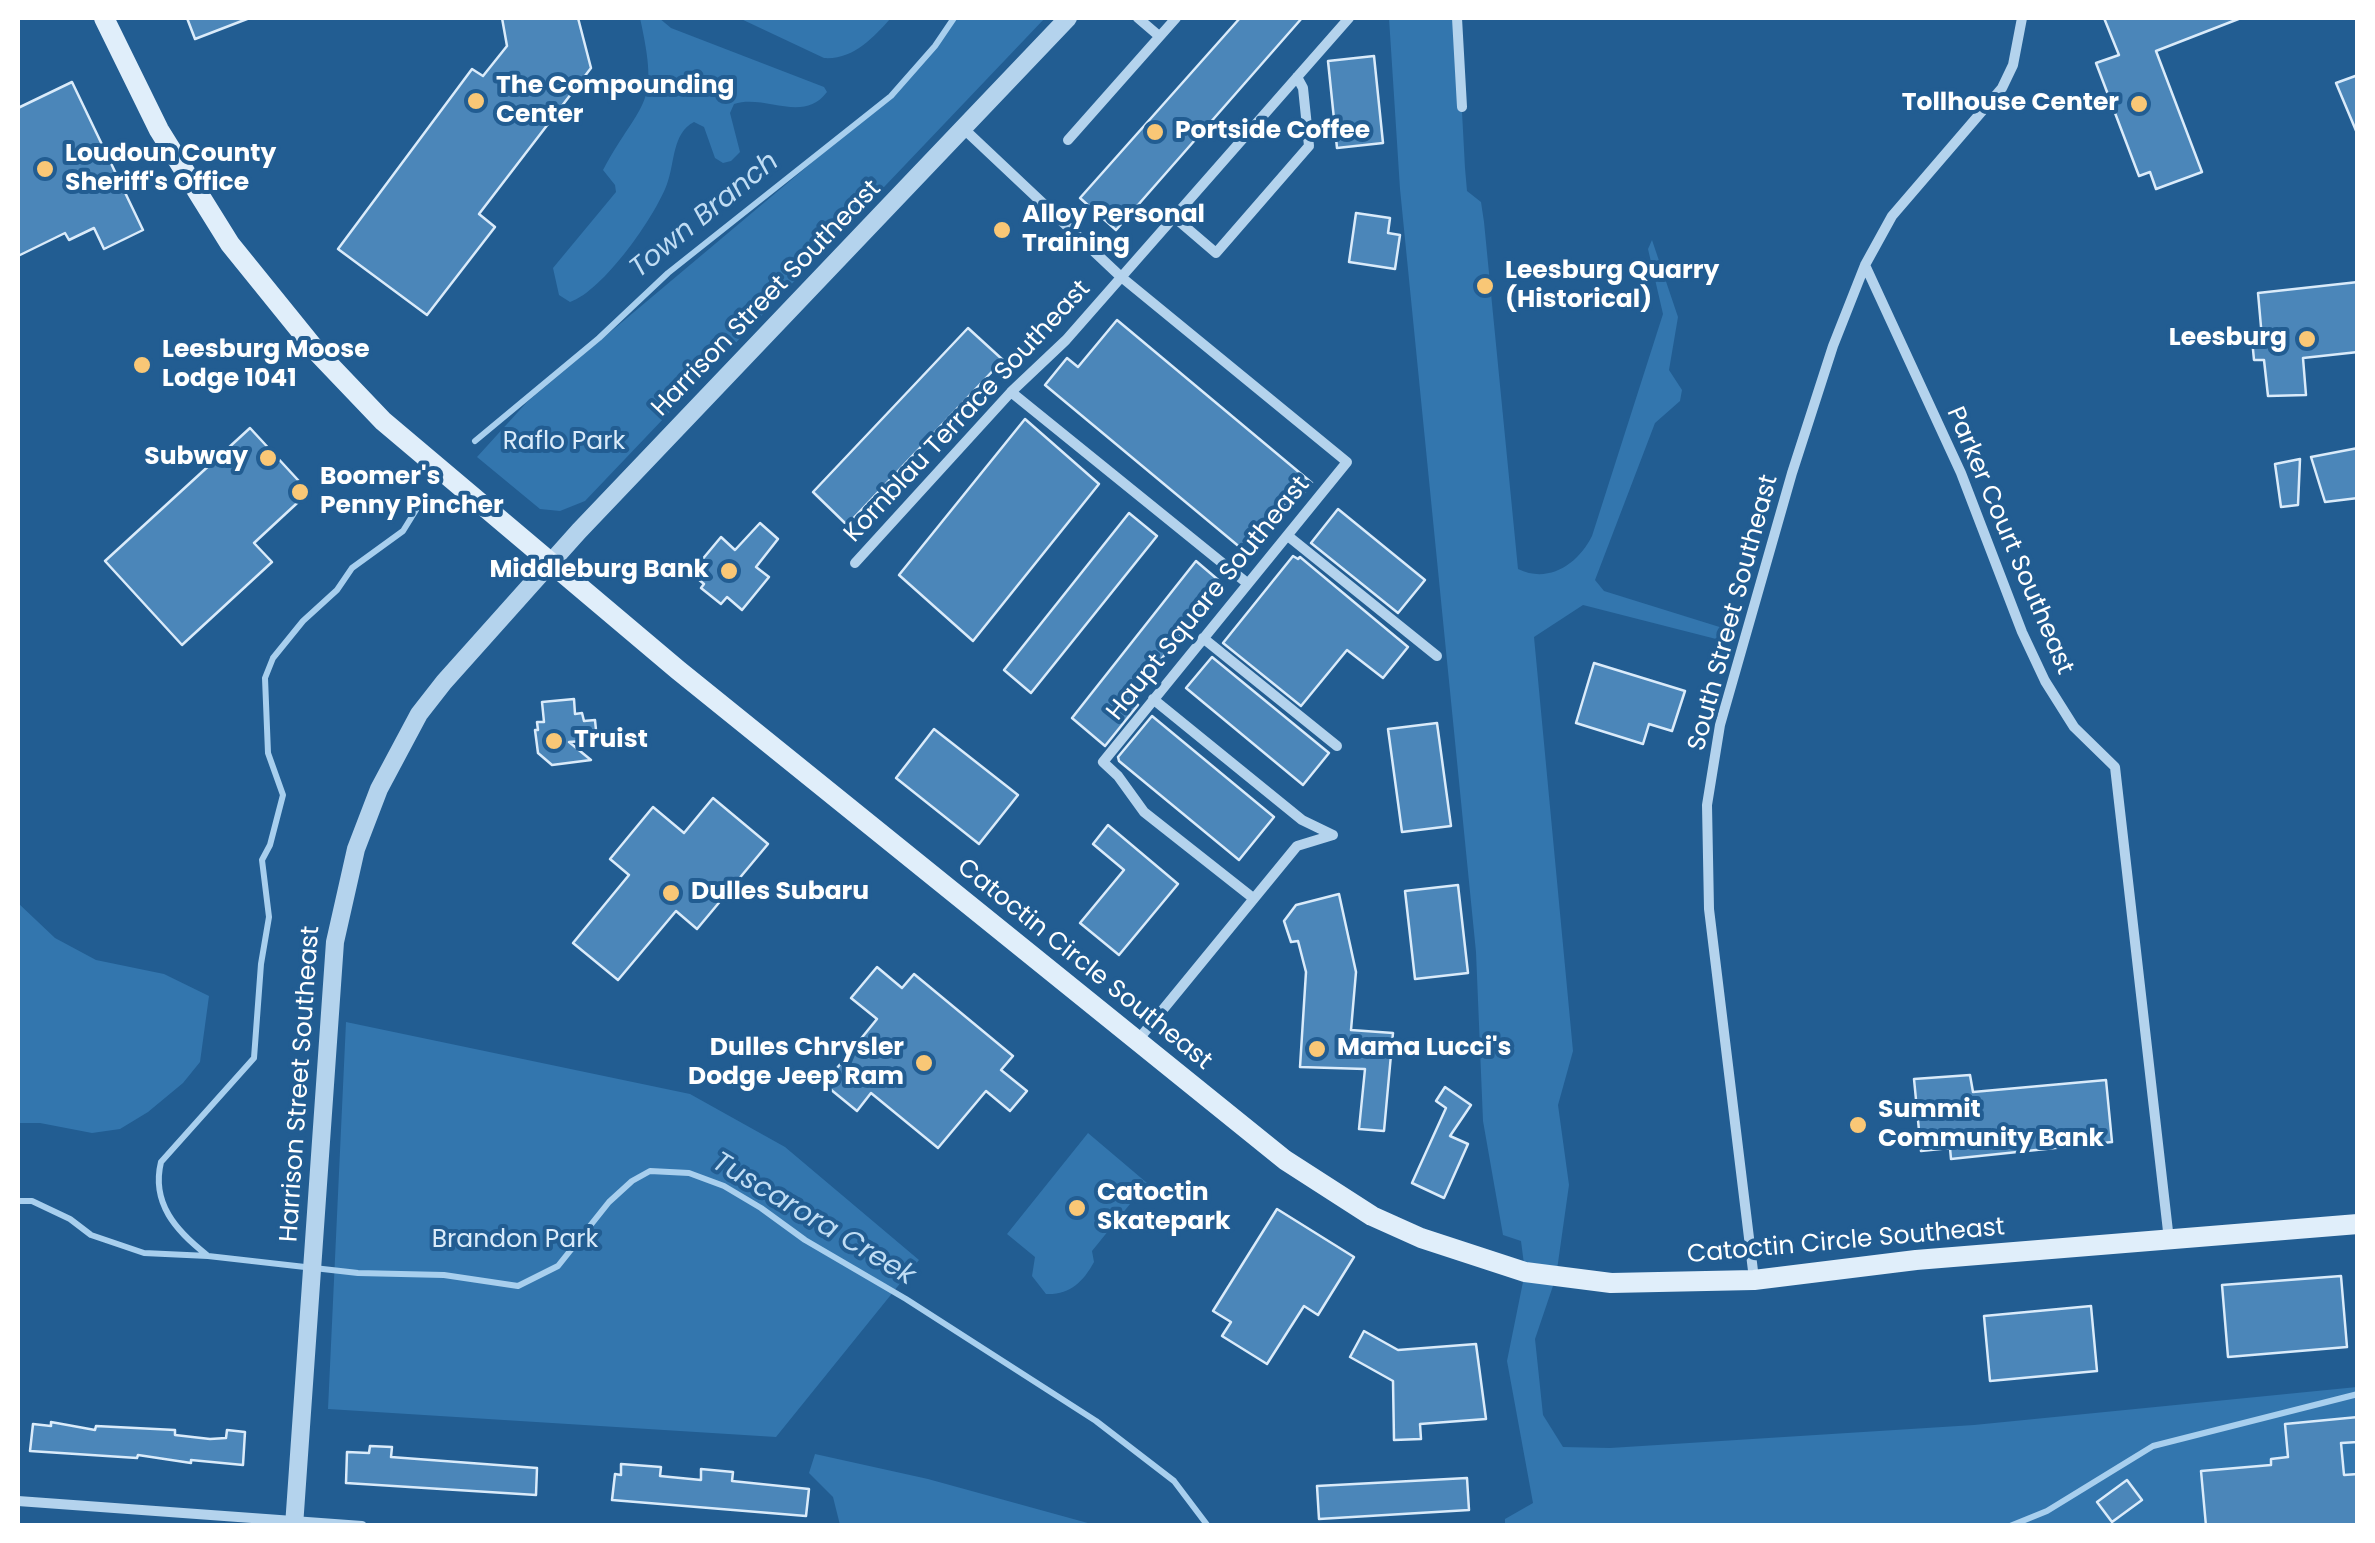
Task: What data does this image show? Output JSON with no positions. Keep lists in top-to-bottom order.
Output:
{
  "streets": {
    "main road": ["Catoctin Circle Southeast"],
    "street": [
      "Harrison Street Southeast",
      "Kornblau Terrace Southeast",
      "Parker Court Southeast",
      "Haupt Square Southeast",
      "South Street Southeast"
    ]
  },
  "crossings": [
    ["Harrison Street Southeast", "Catoctin Circle Southeast"],
    ["Kornblau Terrace Southeast", "Haupt Square Southeast"],
    ["Parker Court Southeast", "South Street Southeast"],
    ["Parker Court Southeast", "Catoctin Circle Southeast"],
    ["South Street Southeast", "Catoctin Circle Southeast"]
  ],
  "water": ["Town Branch", "Tuscarora Creek"],
  "parks": ["Raflo Park", "Brandon Park"],
  "places": [
    "The Compounding Center",
    "Tollhouse Center",
    "Portside Coffee",
    "Loudoun County Sheriff's Office",
    "Alloy Personal Training",
    "Leesburg Quarry (Historical)",
    "Leesburg",
    "Leesburg Moose Lodge 1041",
    "Subway",
    "Boomer's Penny Pincher",
    "Middleburg Bank",
    "Truist",
    "Dulles Subaru",
    "Mama Lucci's",
    "Dulles Chrysler Dodge Jeep Ram",
    "Summit Community Bank",
    "Catoctin Skatepark"
  ]
}
